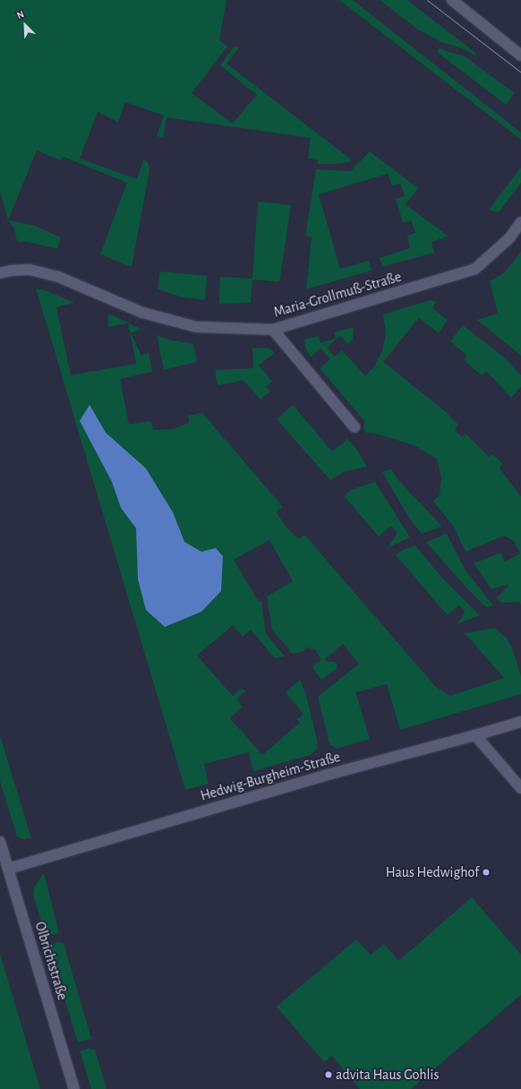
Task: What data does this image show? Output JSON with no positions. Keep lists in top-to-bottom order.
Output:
{
  "streets": {
    "street": ["Maria-Grollmuß-Straße", "Hedwig-Burgheim-Straße", "Olbrichtstraße"]
  },
  "crossings": [
    ["Hedwig-Burgheim-Straße", "Olbrichtstraße"]
  ],
  "places": ["Haus Hedwighof", "advita Haus Gohlis"],
  "north": "top left"
}
